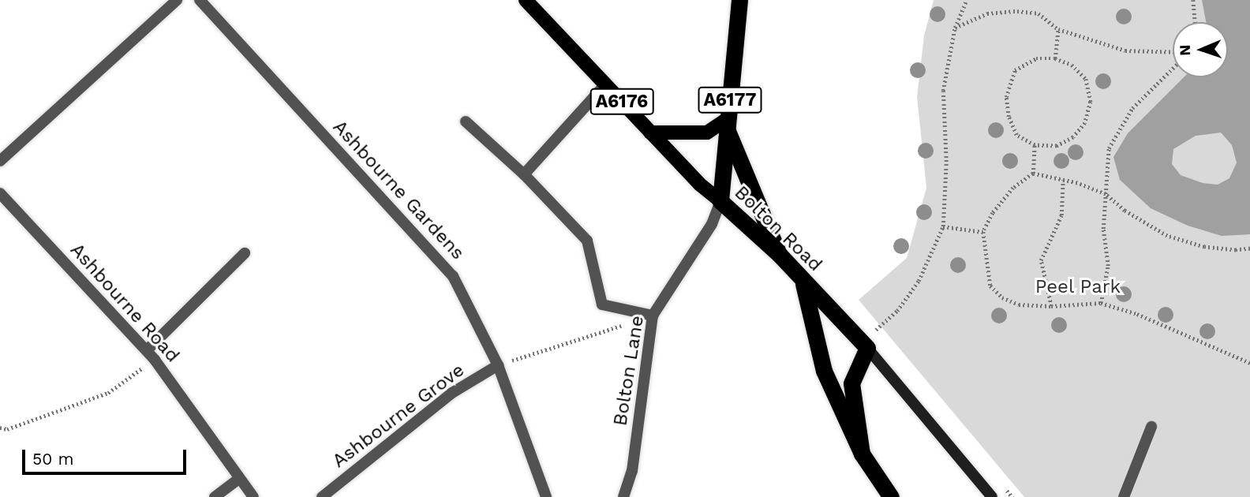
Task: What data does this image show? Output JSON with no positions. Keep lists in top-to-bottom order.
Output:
{
  "streets": {
    "highway": ["A6177", "Bolton Road"],
    "main road": ["A6176"],
    "street": [
      "Ashbourne Gardens",
      "Ashbourne Road",
      "Bolton Lane",
      "Ashbourne Grove"
    ]
  },
  "crossings": [
    ["A6177", "A6176"],
    ["A6177", "Bolton Road"],
    ["A6177", "Bolton Lane"],
    ["A6176", "Bolton Road"],
    ["Ashbourne Gardens", "Ashbourne Grove"],
    ["Bolton Road", "Bolton Lane"]
  ],
  "parks": ["Peel Park"],
  "scale_bar": "50 m",
  "north": "left"
}
